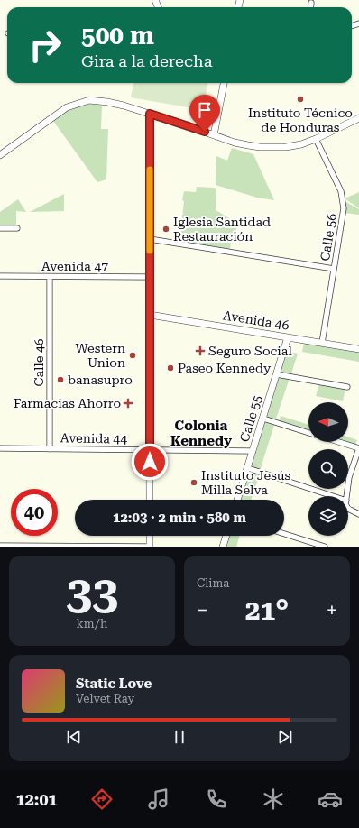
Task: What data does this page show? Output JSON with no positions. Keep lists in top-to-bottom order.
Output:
{
  "streets": {
    "street": [
      "Calle 56",
      "Avenida 47",
      "Avenida 46",
      "Calle 46",
      "Calle 55",
      "Avenida 44"
    ]
  },
  "crossings": [
    ["Calle 56", "Avenida 46"],
    ["Avenida 47", "Calle 46"],
    ["Avenida 46", "Calle 55"],
    ["Calle 46", "Avenida 44"],
    ["Calle 55", "Avenida 44"]
  ],
  "districts": ["Colonia Kennedy"],
  "places": {
    "other": [
      "Instituto Técnico de Honduras",
      "Iglesia Santidad Restauración",
      "Western Union",
      "Paseo Kennedy",
      "banasupro",
      "Instituto Jesús Milla Selva"
    ],
    "health": ["Seguro Social", "Farmacias Ahorro"]
  },
  "north": "left",
  "page": {
    "turn": ["500 m", "Gira a la derecha"],
    "limit": "40",
    "trip": "12:03 · 2 min · 580 m",
    "tile": [
      ["33", "km/h"],
      "Clima"
    ],
    "heat": ["−", "21°", "+"],
    "song": ["Static Love", "Velvet Ray"],
    "tabs": "12:01"
  }
}
